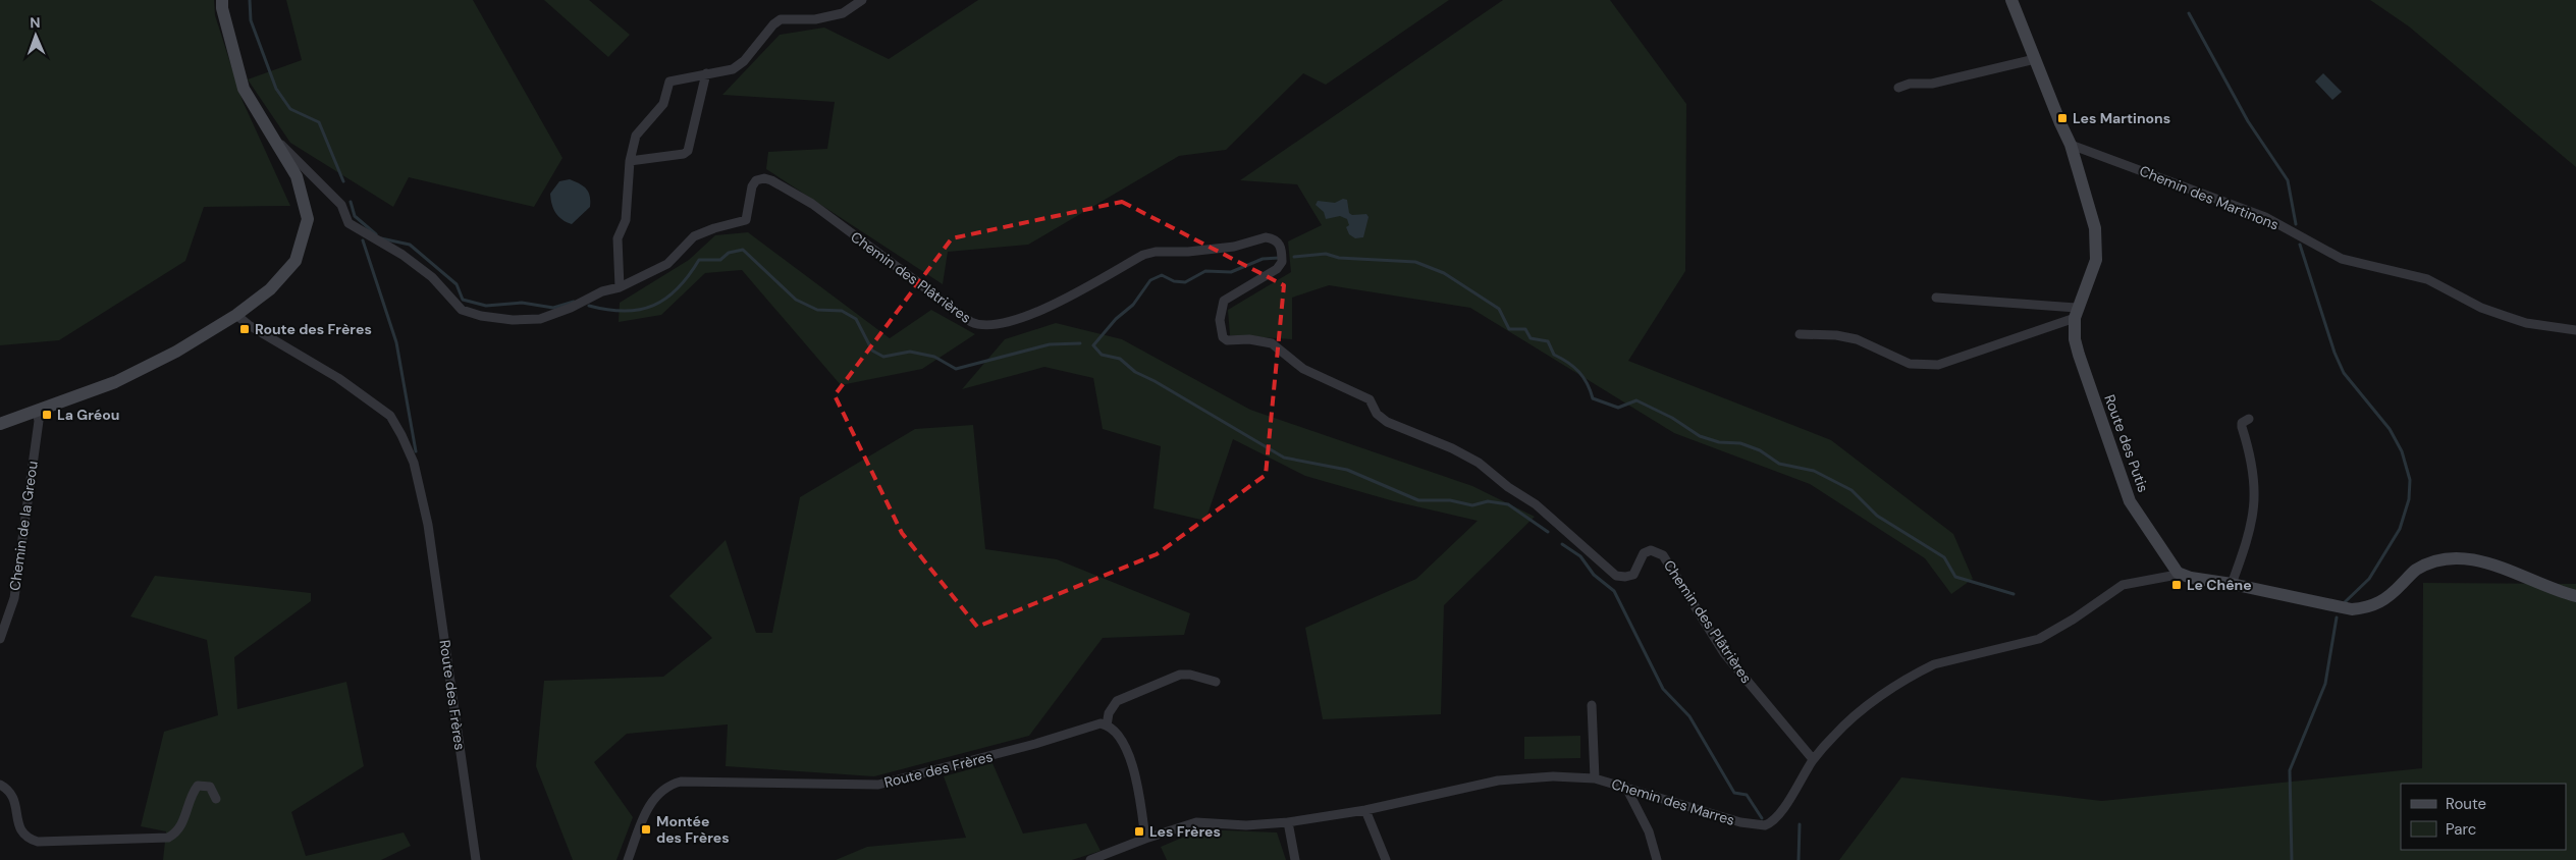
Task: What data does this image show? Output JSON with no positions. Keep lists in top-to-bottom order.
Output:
{
  "streets": {
    "street": [
      "Chemin des Martinons",
      "Chemin des Plâtrières",
      "Route des Putis",
      "Chemin de la Greou",
      "Route des Frères",
      "Chemin des Marres"
    ]
  },
  "crossings": [
    ["Chemin des Martinons", "Route des Putis"],
    ["Chemin des Plâtrières", "Chemin des Marres"],
    ["Route des Putis", "Chemin des Marres"]
  ],
  "places": {
    "transit": [
      "Les Martinons",
      "Route des Frères",
      "La Gréou",
      "Le Chêne",
      "Montée des Frères",
      "Les Frères"
    ]
  },
  "legend": ["Route", "Parc"],
  "north": "top"
}
